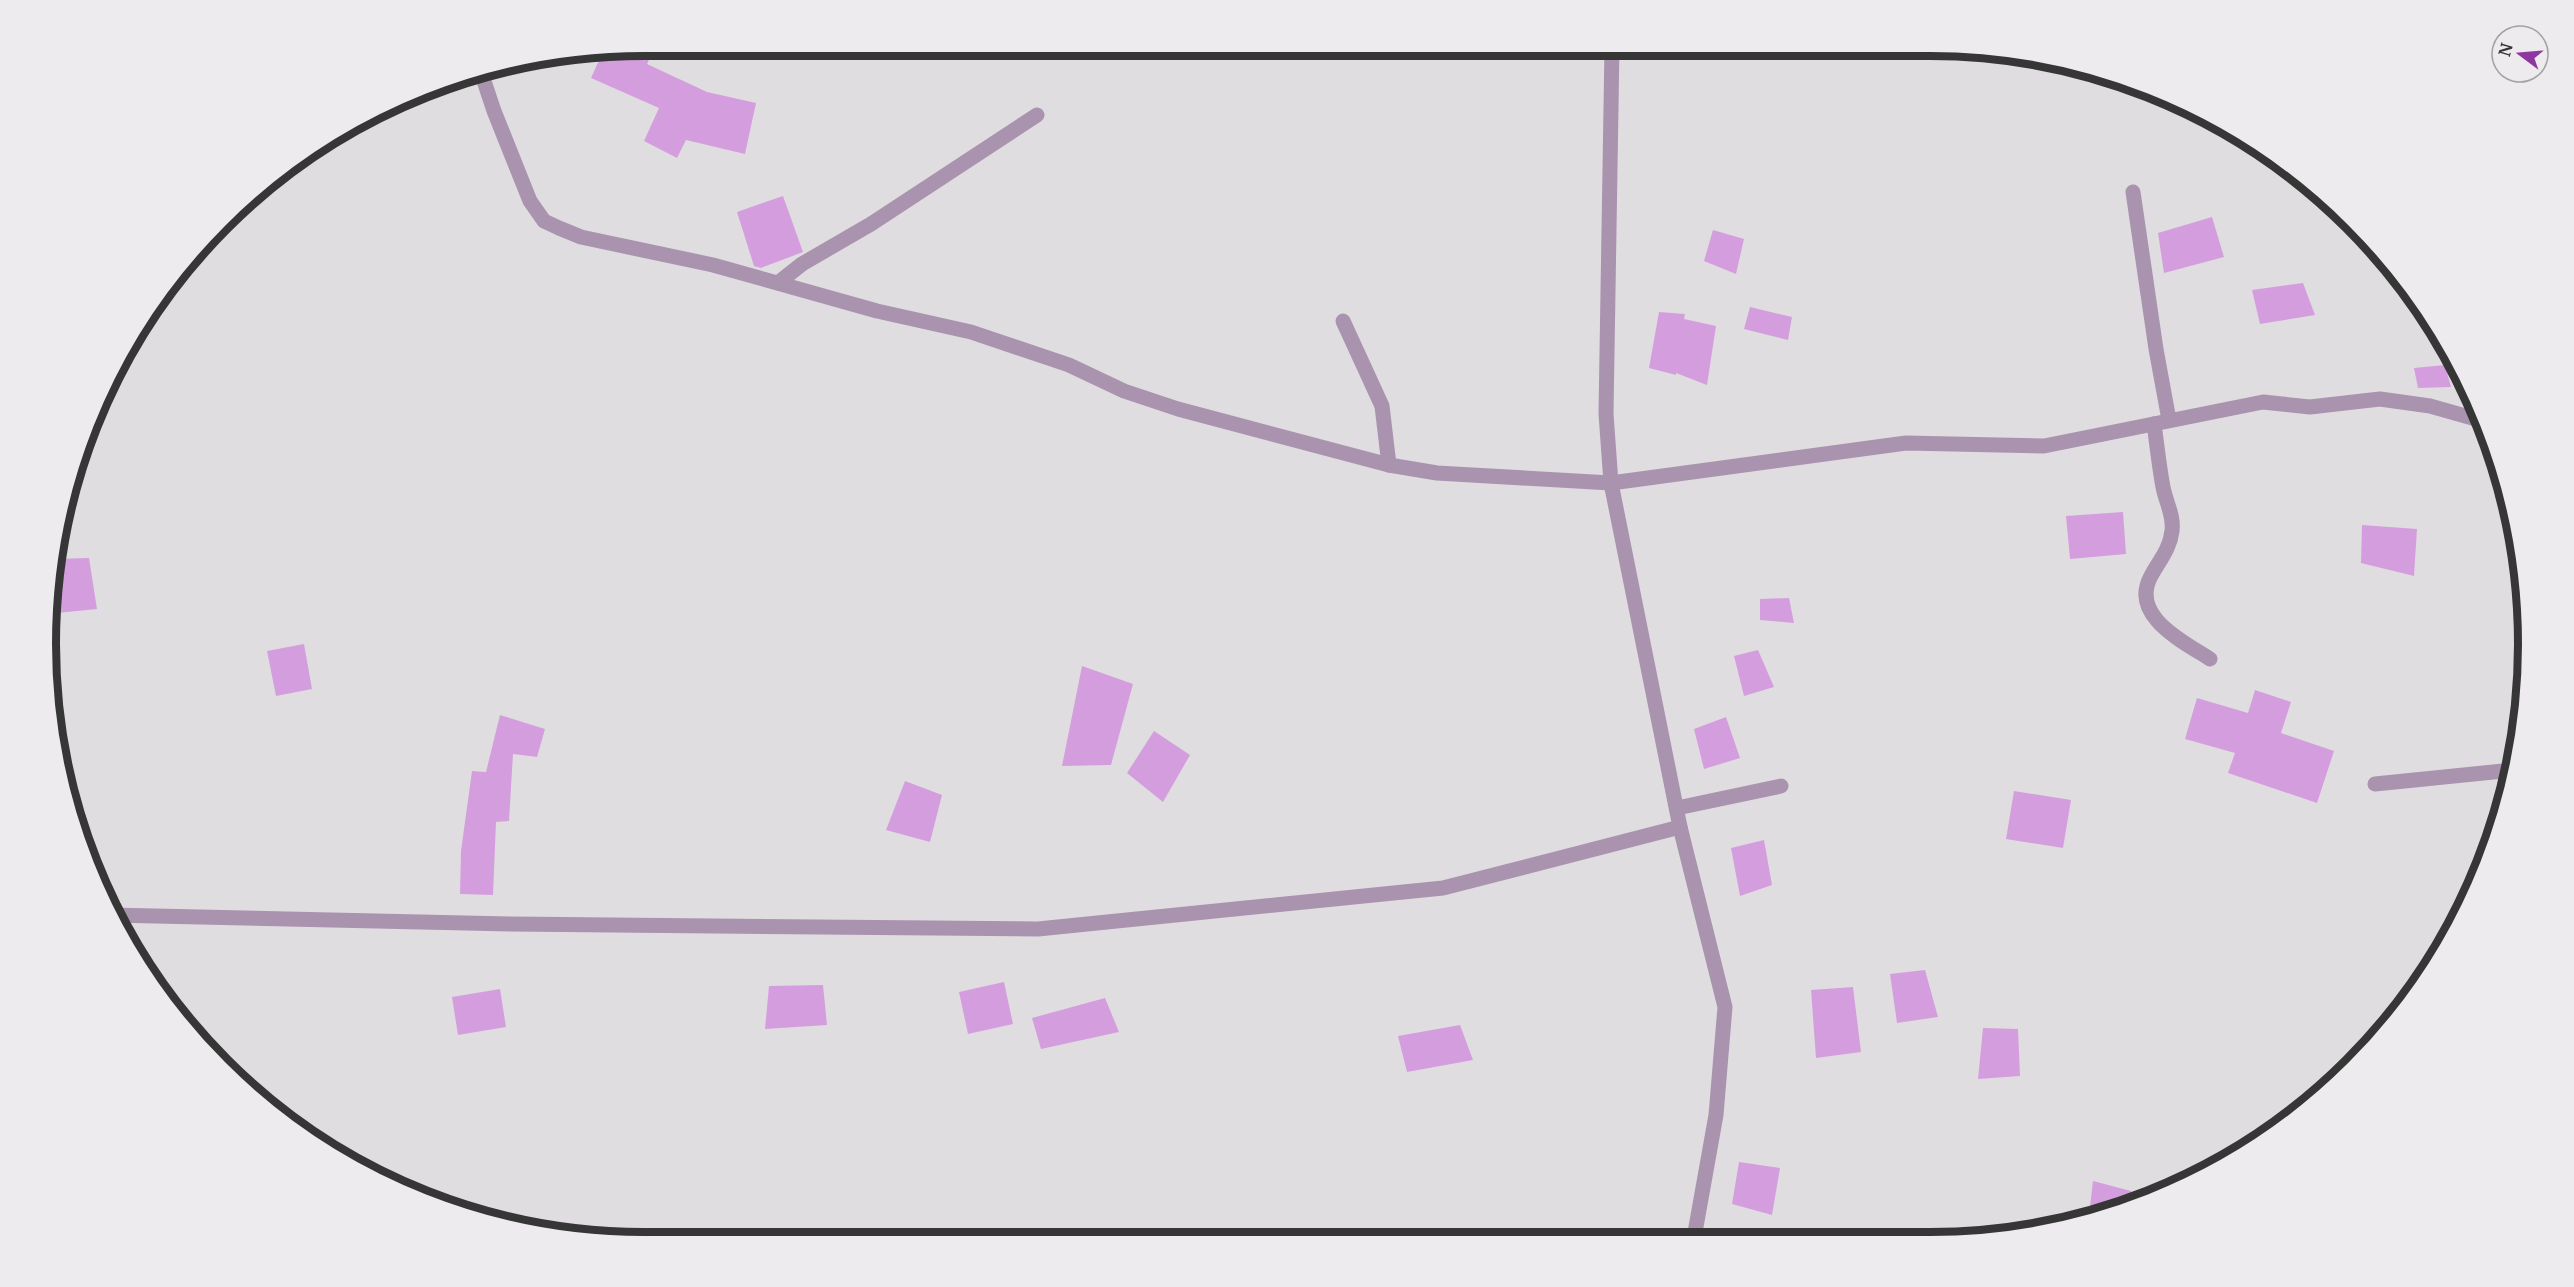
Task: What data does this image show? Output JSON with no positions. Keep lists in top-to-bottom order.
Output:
{
  "north": "left"
}
